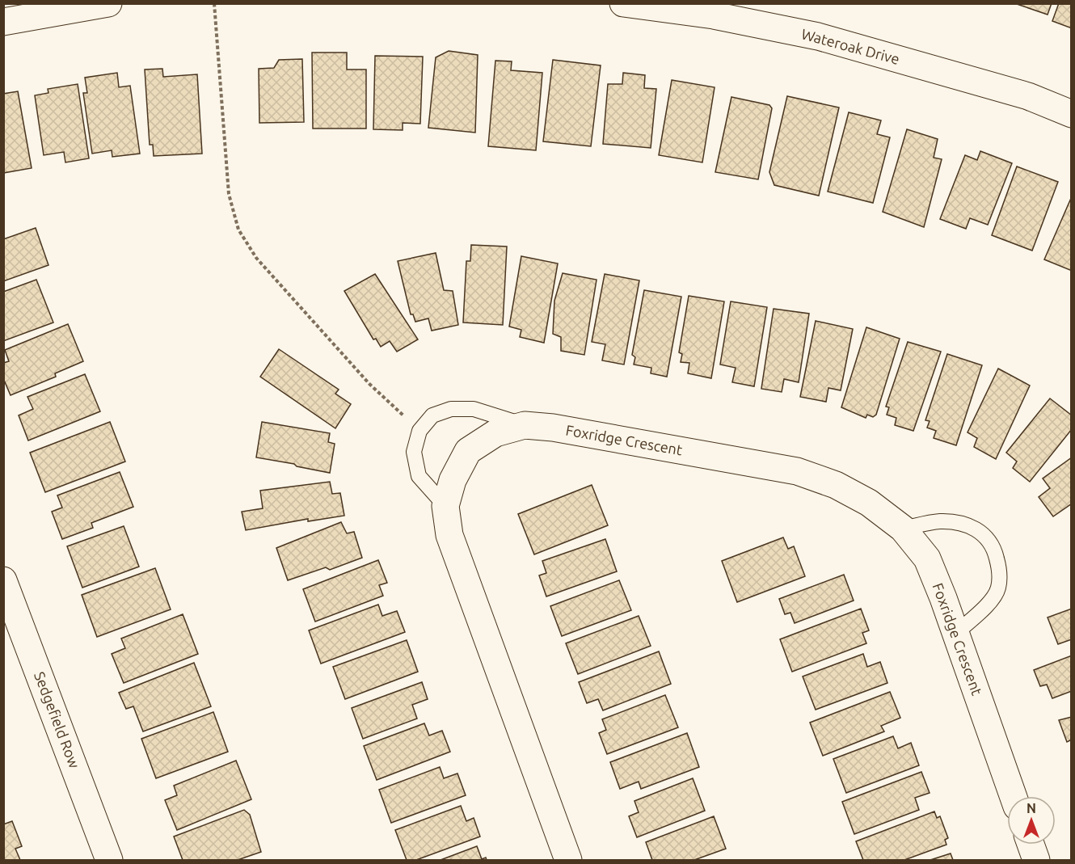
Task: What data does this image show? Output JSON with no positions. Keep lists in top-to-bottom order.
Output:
{
  "streets": {
    "street": ["Wateroak Drive", "Foxridge Crescent", "Sedgefield Row"]
  },
  "north": "top"
}
